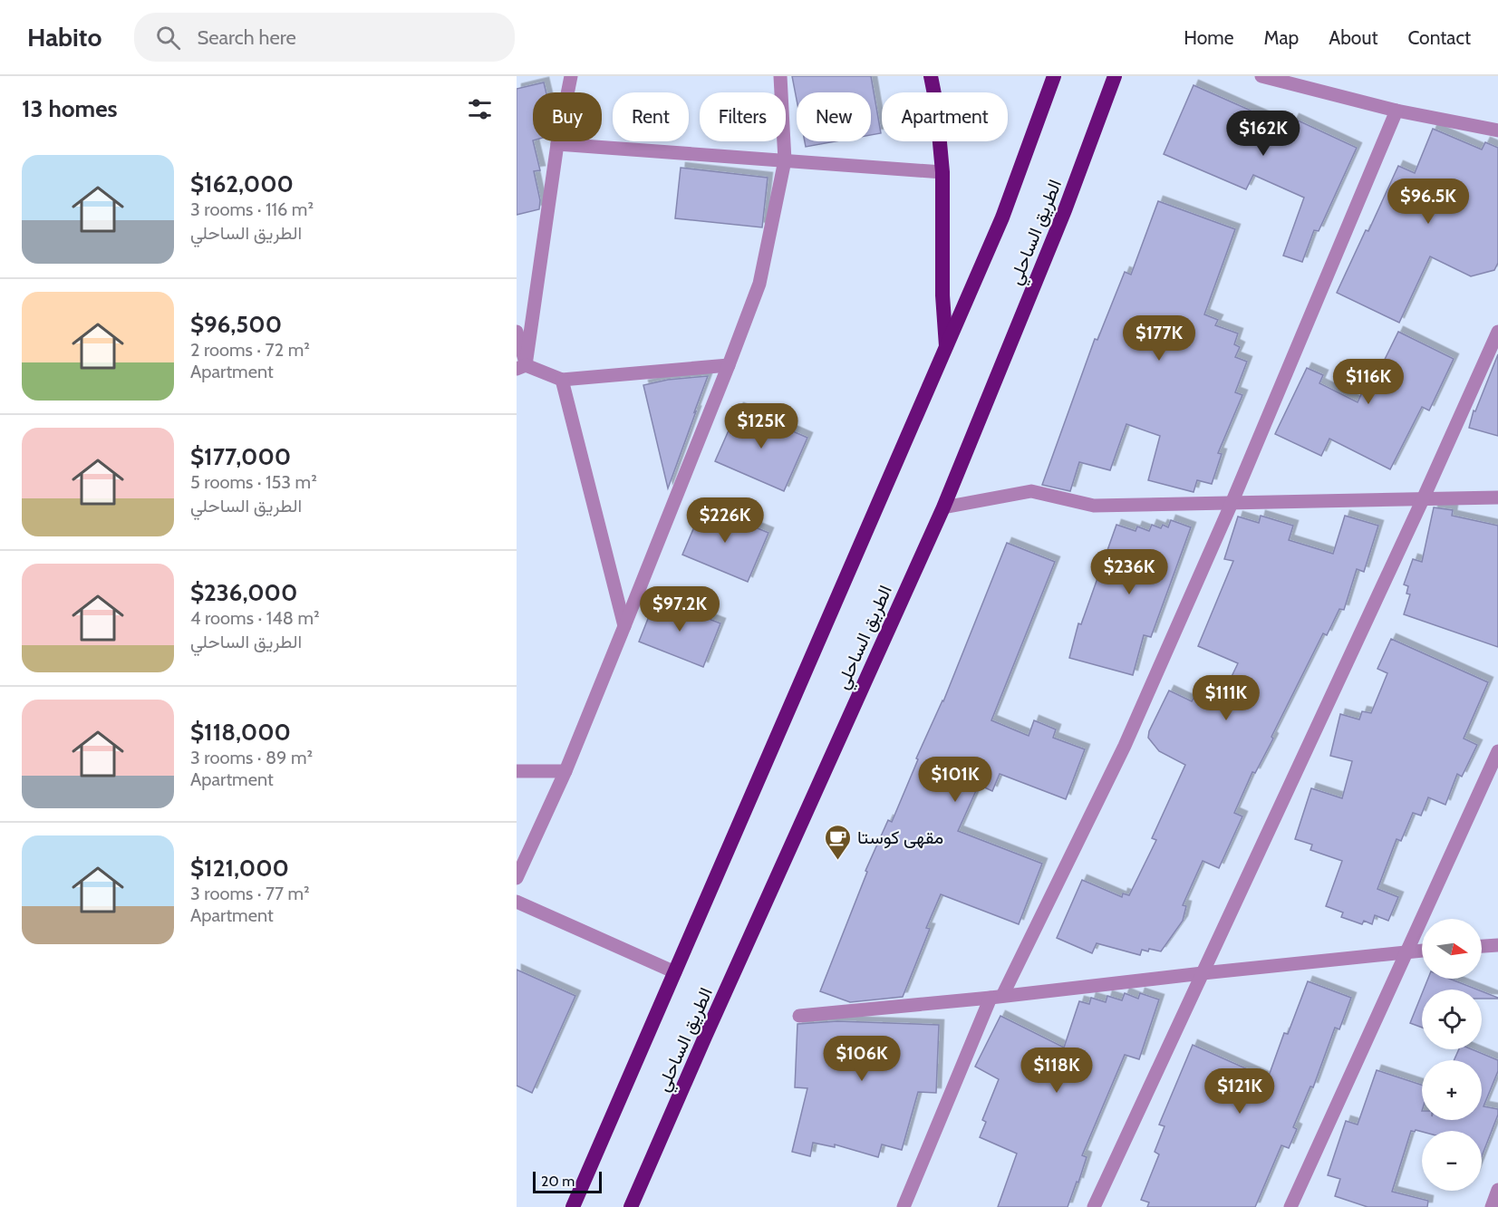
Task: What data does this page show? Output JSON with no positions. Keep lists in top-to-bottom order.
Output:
{
  "streets": {
    "highway": ["الطريق الساحلي"]
  },
  "places": {
    "cafe": ["مقهى كوستا"]
  },
  "scale_bar": "20 m",
  "north": "right",
  "page": {
    "header": "Habito",
    "search": "Search here",
    "nav": [
      "Home",
      "Map",
      "About",
      "Contact"
    ],
    "heading": "13 homes",
    "chip": [
      "Buy",
      "Rent",
      "Filters",
      "New",
      "Apartment"
    ],
    "price": [
      "$162K",
      "$96.5K",
      "$177K",
      "$116K",
      "$125K",
      "$226K",
      "$236K",
      "$97.2K",
      "$111K",
      "$101K",
      "$106K",
      "$118K",
      "$121K"
    ],
    "list": [
      {
        "name": "$162,000",
        "note": "3 rooms · 116 m² · الطريق الساحلي"
      },
      {
        "name": "$96,500",
        "note": "2 rooms · 72 m² · Apartment"
      },
      {
        "name": "$177,000",
        "note": "5 rooms · 153 m² · الطريق الساحلي"
      },
      {
        "name": "$236,000",
        "note": "4 rooms · 148 m² · الطريق الساحلي"
      },
      {
        "name": "$118,000",
        "note": "3 rooms · 89 m² · Apartment"
      },
      {
        "name": "$121,000",
        "note": "3 rooms · 77 m² · Apartment"
      }
    ],
    "map_buttons": ["+", "−"],
    "scale": "20 m"
  }
}
